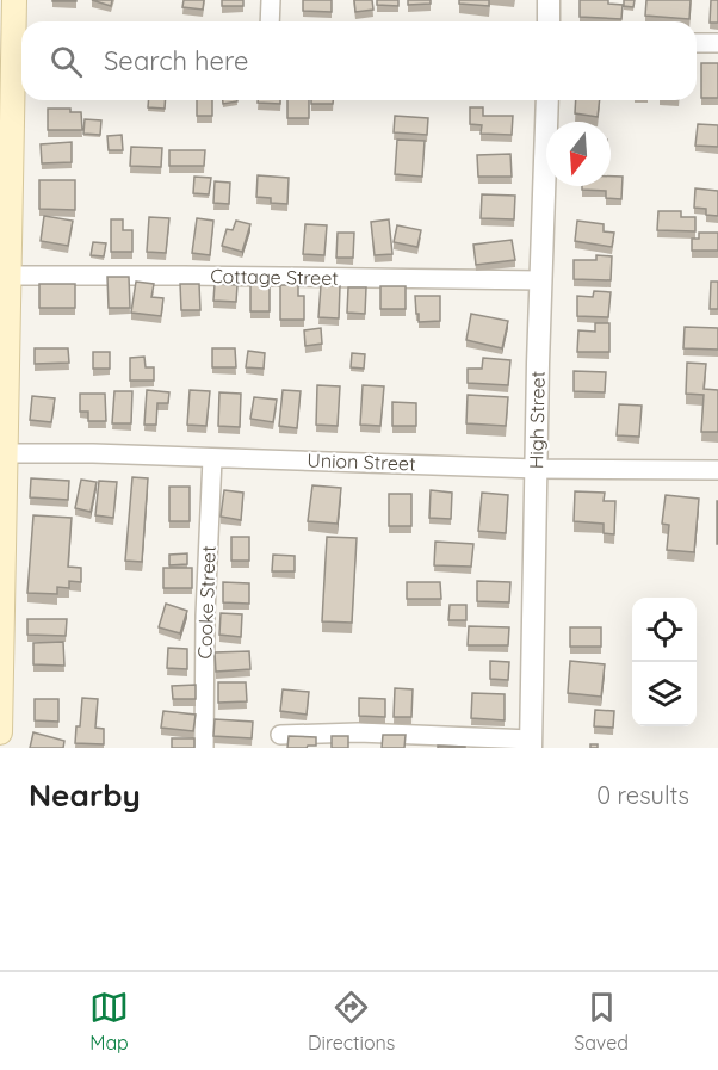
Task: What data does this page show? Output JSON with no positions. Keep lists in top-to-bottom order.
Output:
{
  "streets": {
    "street": [
      "Cottage Street",
      "High Street",
      "Union Street",
      "Cooke Street"
    ]
  },
  "crossings": [
    ["Cottage Street", "High Street"],
    ["High Street", "Union Street"],
    ["Union Street", "Cooke Street"]
  ],
  "north": "bottom",
  "page": {
    "search": "Search here",
    "heading": ["Nearby", "0 results"],
    "nav": ["Map", "Directions", "Saved"]
  }
}
